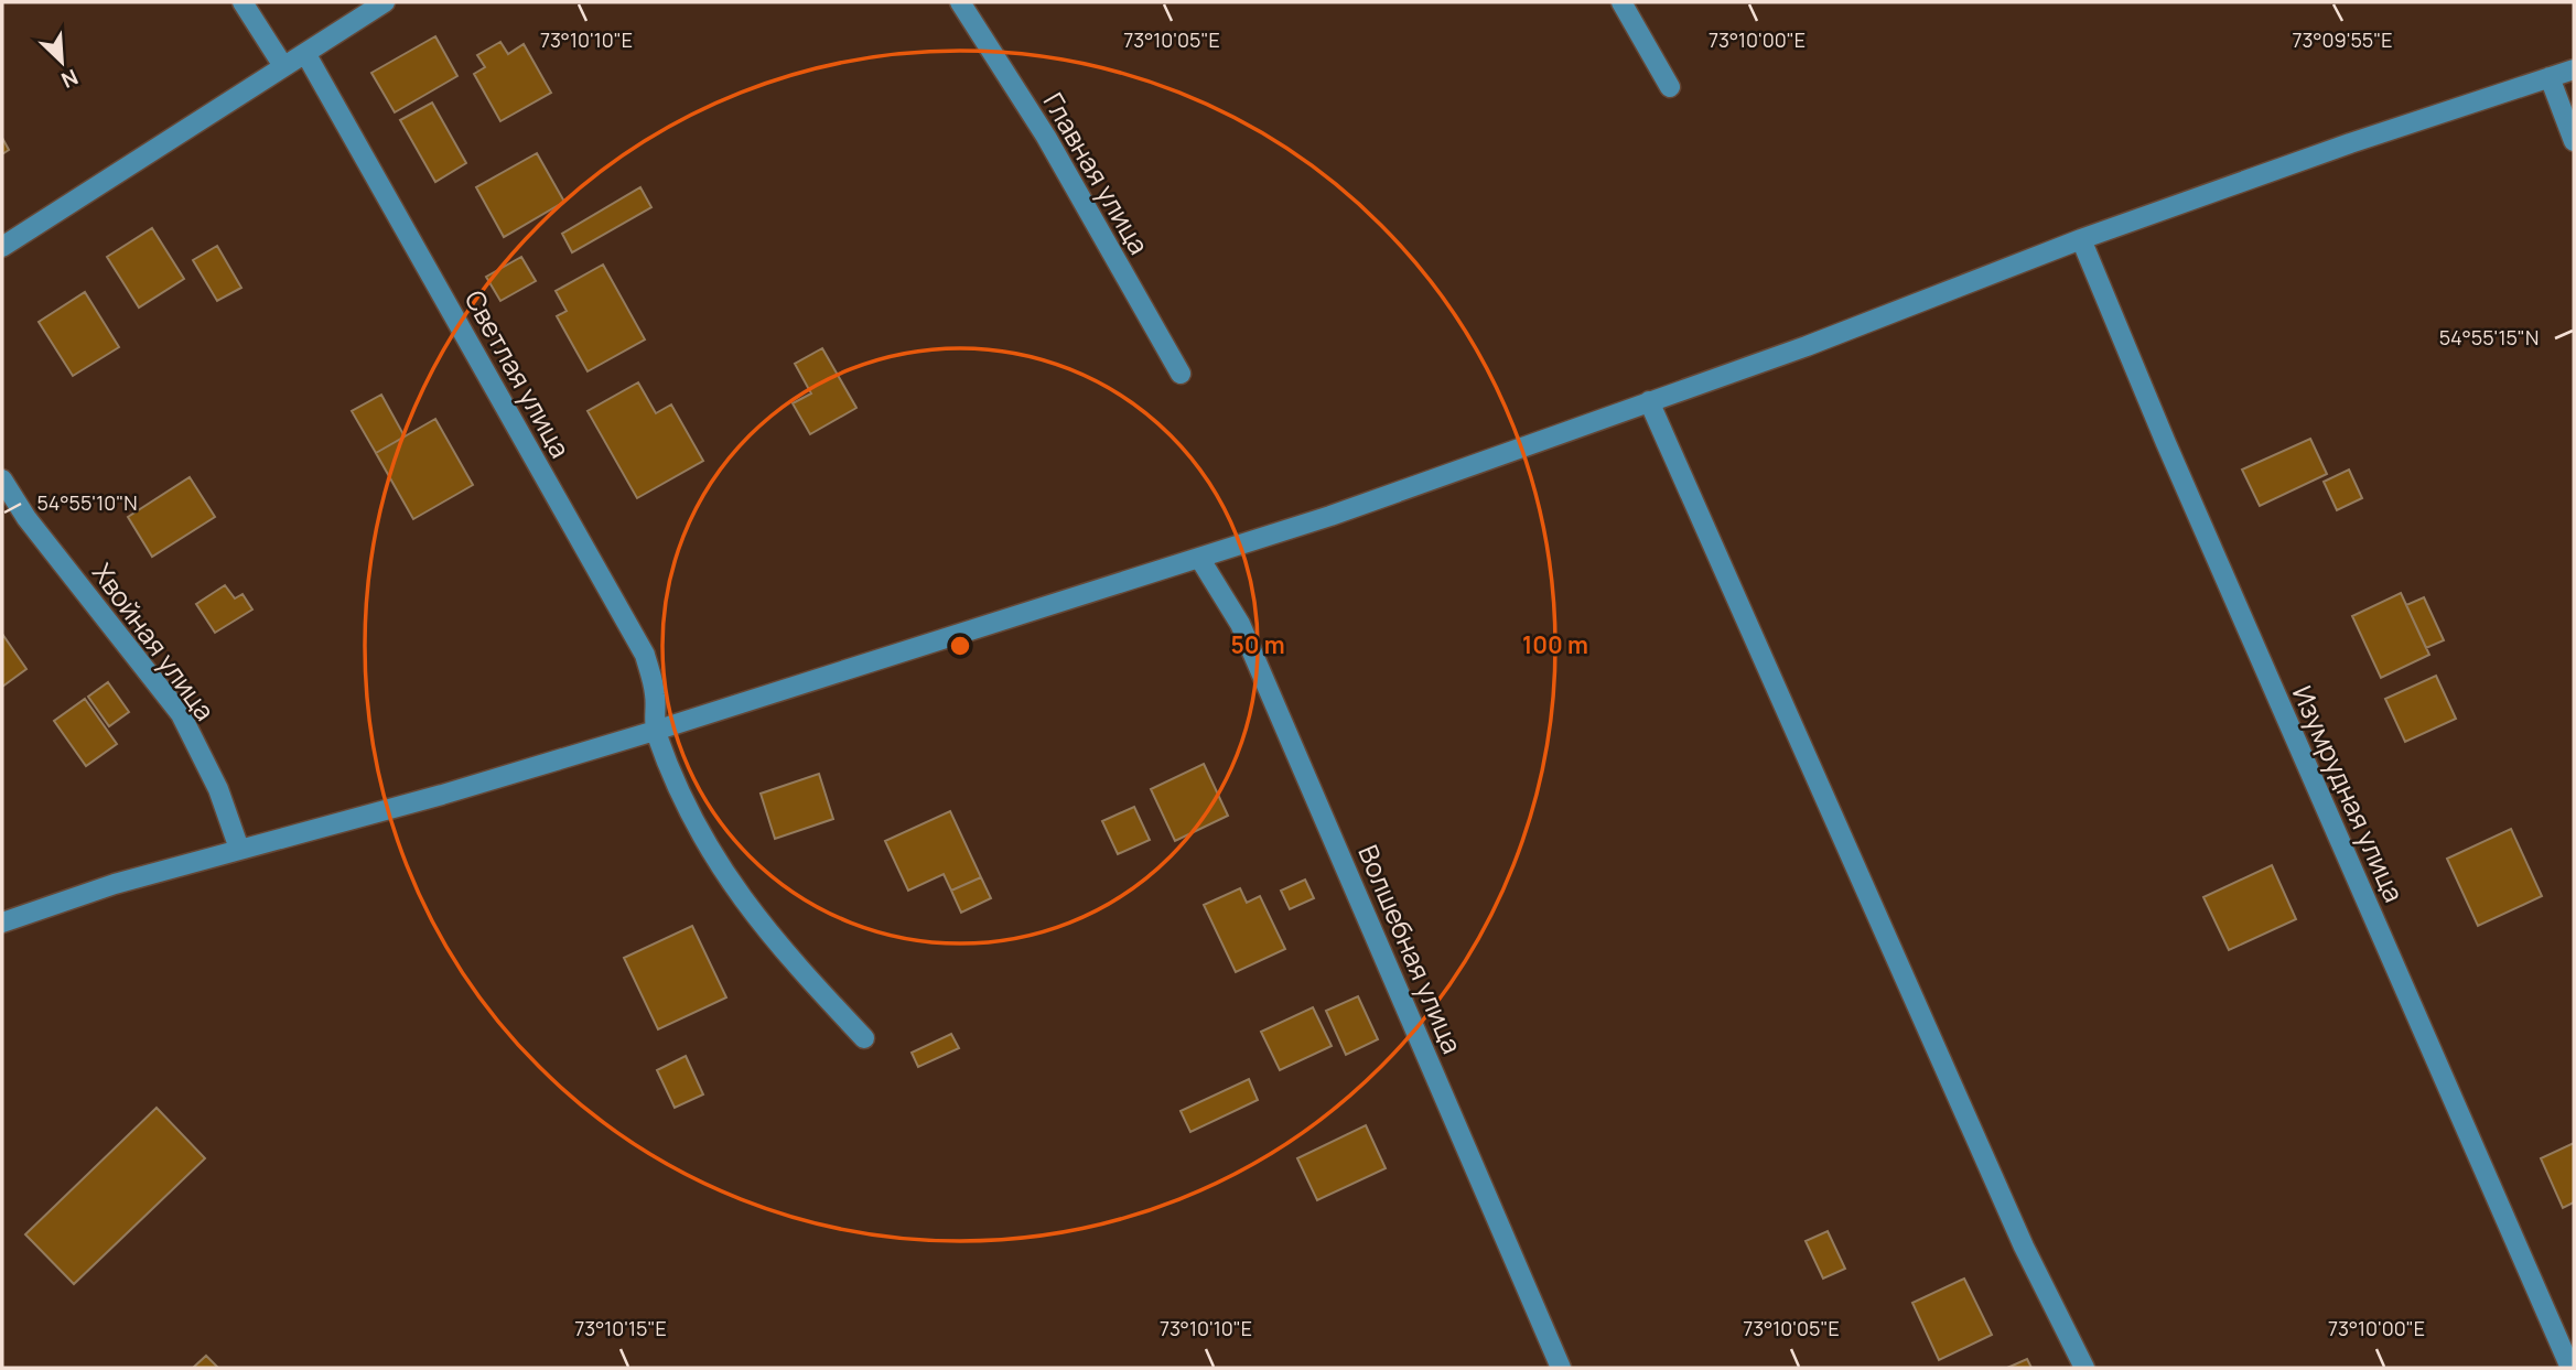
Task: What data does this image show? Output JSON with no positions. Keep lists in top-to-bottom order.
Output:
{
  "streets": {
    "street": [
      "Главная улица",
      "Светлая улица",
      "Хвойная улица",
      "Изумрудная улица",
      "Волшебная улица"
    ]
  },
  "north": "bottom right",
  "coordinates": [
    "73°10'10\"E",
    "73°10'05\"E",
    "73°10'00\"E",
    "73°09'55\"E",
    "54°55'15\"N",
    "54°55'10\"N",
    "73°10'15\"E"
  ],
  "rings": ["50 m", "100 m"]
}
